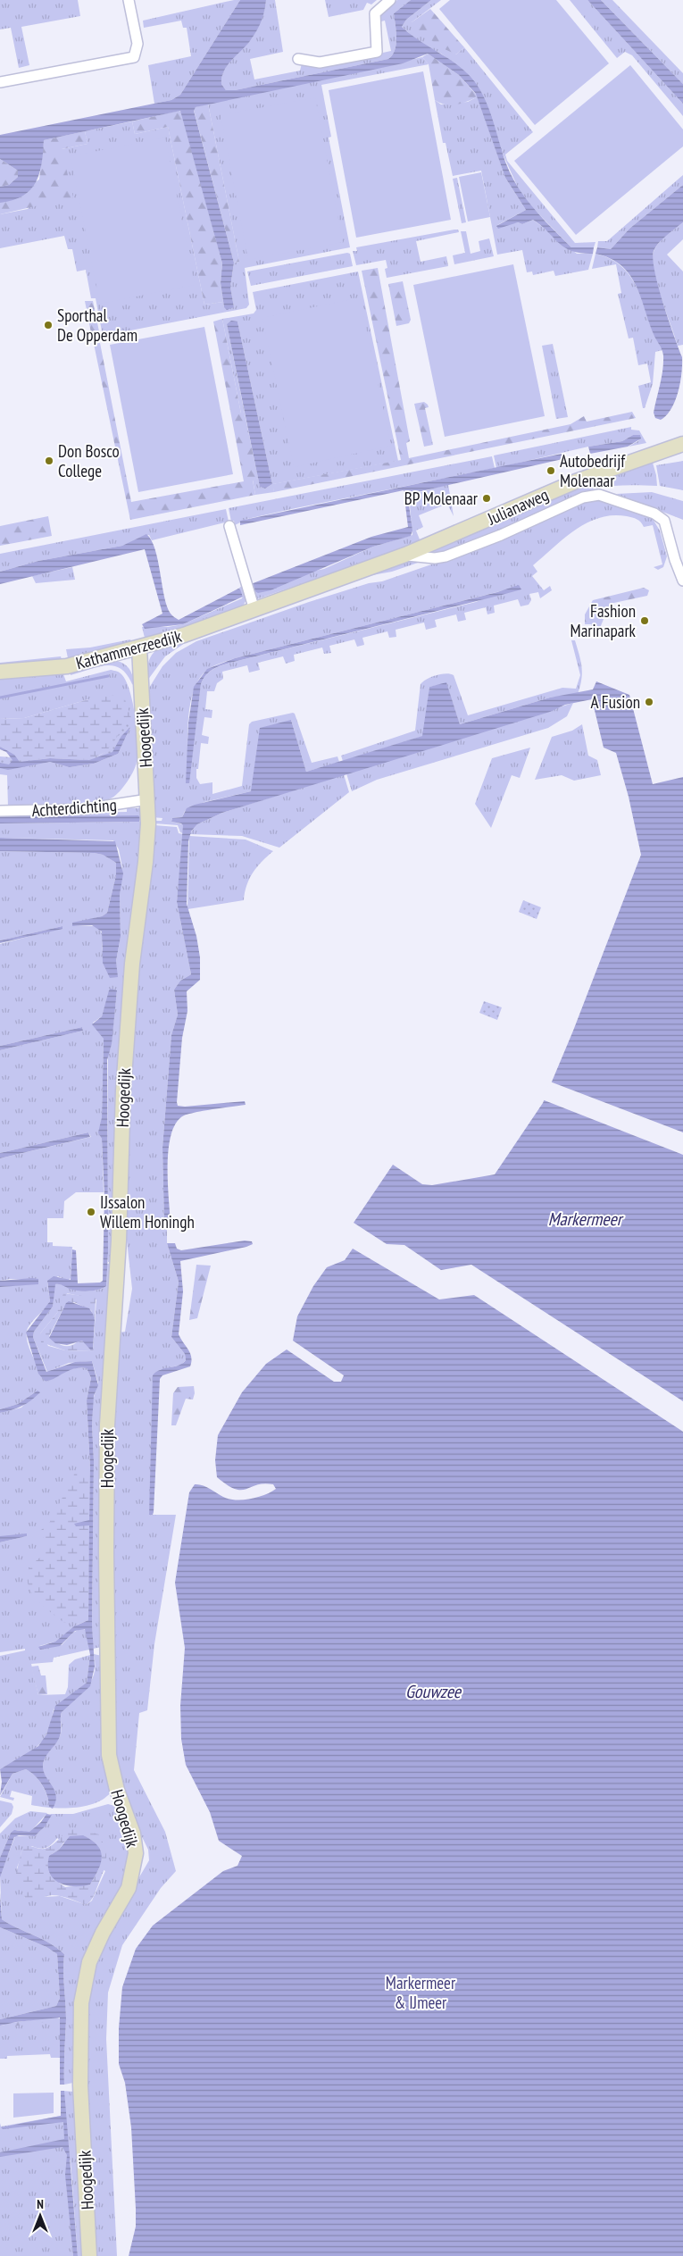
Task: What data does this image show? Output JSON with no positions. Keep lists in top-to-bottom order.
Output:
{
  "streets": {
    "street": [
      "Julianaweg",
      "Kathammerzeedijk",
      "Hoogedijk",
      "Achterdichting"
    ]
  },
  "crossings": [
    ["Julianaweg", "Kathammerzeedijk"],
    ["Kathammerzeedijk", "Hoogedijk"],
    ["Hoogedijk", "Achterdichting"]
  ],
  "water": ["Markermeer", "Gouwzee"],
  "parks": ["Markermeer & IJmeer"],
  "places": [
    "Sporthal De Opperdam",
    "Don Bosco College",
    "Autobedrijf Molenaar",
    "BP Molenaar",
    "Fashion Marinapark",
    "A Fusion",
    "IJssalon Willem Honingh"
  ],
  "north": "top"
}
